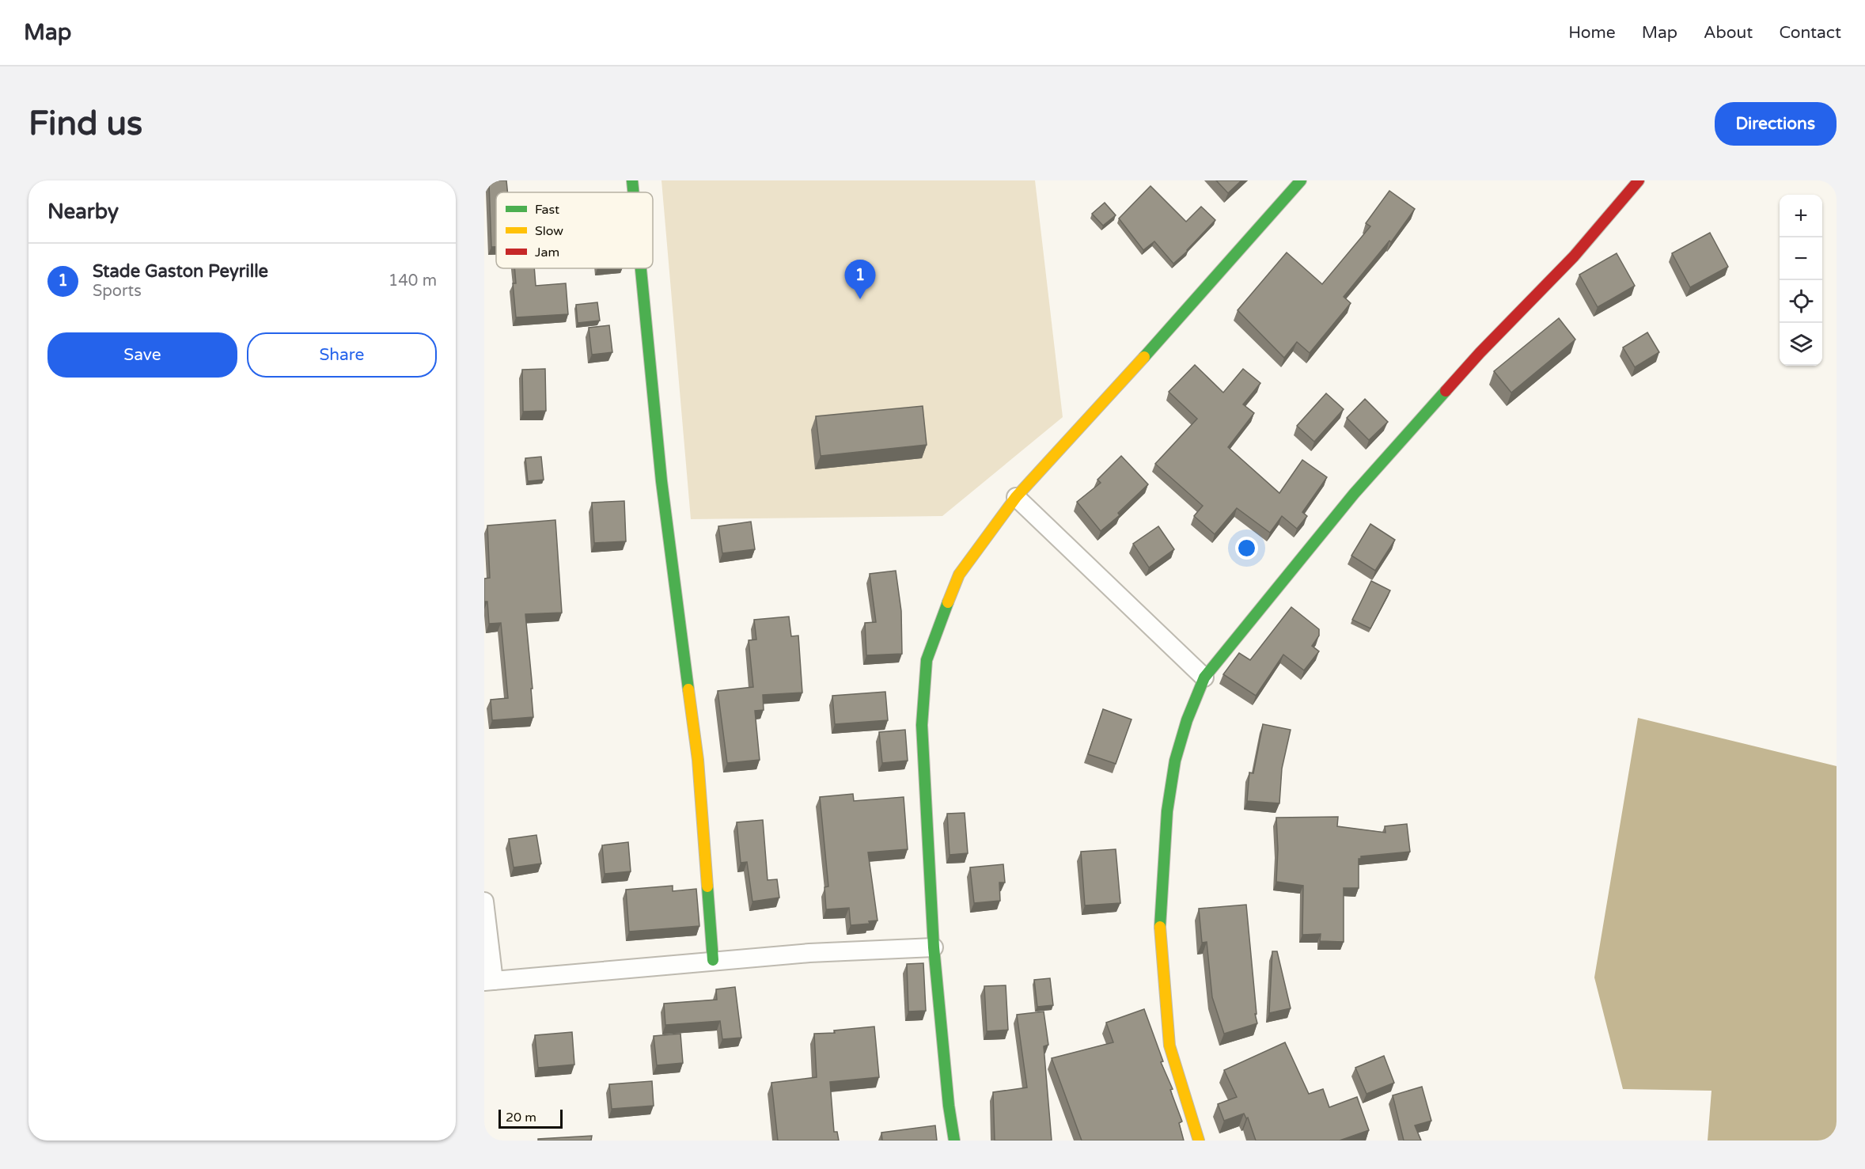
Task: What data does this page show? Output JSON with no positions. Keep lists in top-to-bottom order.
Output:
{
  "legend": ["Fast", "Slow", "Jam"],
  "scale_bar": "20 m",
  "page": {
    "header": "Map",
    "nav": [
      "Home",
      "Map",
      "About",
      "Contact"
    ],
    "buttons": [
      "Directions",
      ["Save", "Share"]
    ],
    "title": "Find us",
    "heading": "Nearby",
    "map_buttons": ["+", "−"],
    "list": [
      {
        "mark": "1",
        "name": "Stade Gaston Peyrille",
        "note": "Sports",
        "value": "140 m"
      }
    ],
    "pins": "1",
    "scale": "20 m"
  }
}
